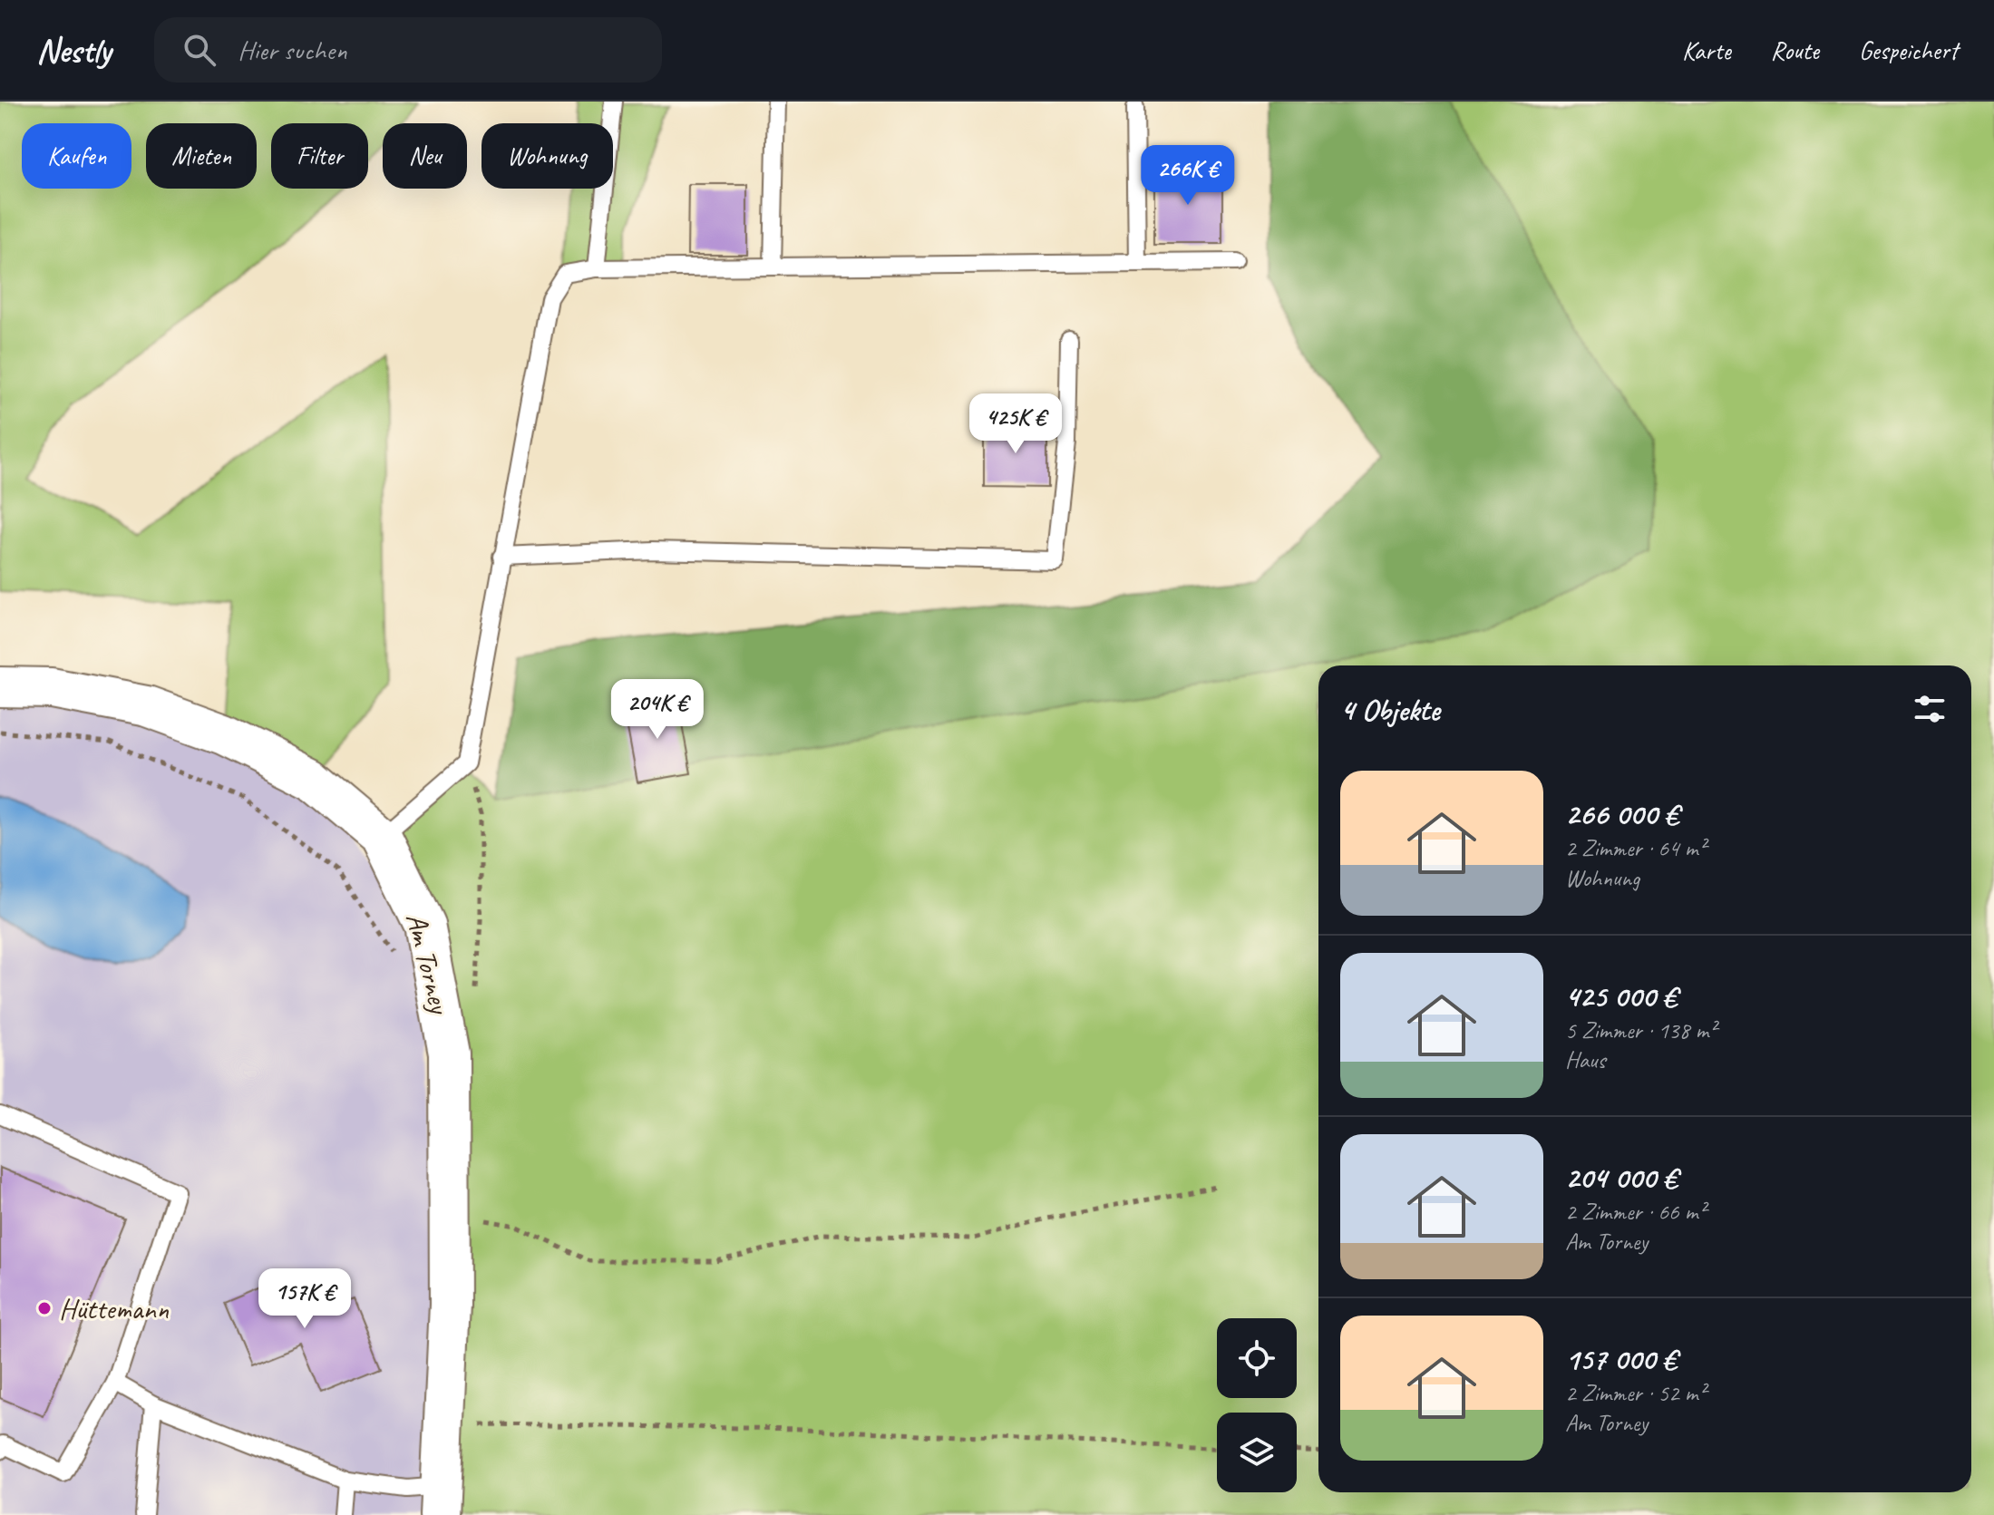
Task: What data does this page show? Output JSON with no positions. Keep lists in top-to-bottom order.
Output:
{
  "streets": {
    "street": ["Am Torney"]
  },
  "places": ["Hüttemann"],
  "page": {
    "header": "Nestly",
    "search": "Hier suchen",
    "nav": ["Karte", "Route", "Gespeichert"],
    "chip": [
      "Kaufen",
      "Mieten",
      "Filter",
      "Neu",
      "Wohnung"
    ],
    "price": [
      "266K €",
      "425K €",
      "204K €",
      "157K €"
    ],
    "heading": "4 Objekte",
    "list": [
      {
        "name": "266 000 €",
        "note": "2 Zimmer · 64 m² · Wohnung"
      },
      {
        "name": "425 000 €",
        "note": "5 Zimmer · 138 m² · Haus"
      },
      {
        "name": "204 000 €",
        "note": "2 Zimmer · 66 m² · Am Torney"
      },
      {
        "name": "157 000 €",
        "note": "2 Zimmer · 52 m² · Am Torney"
      }
    ]
  }
}
